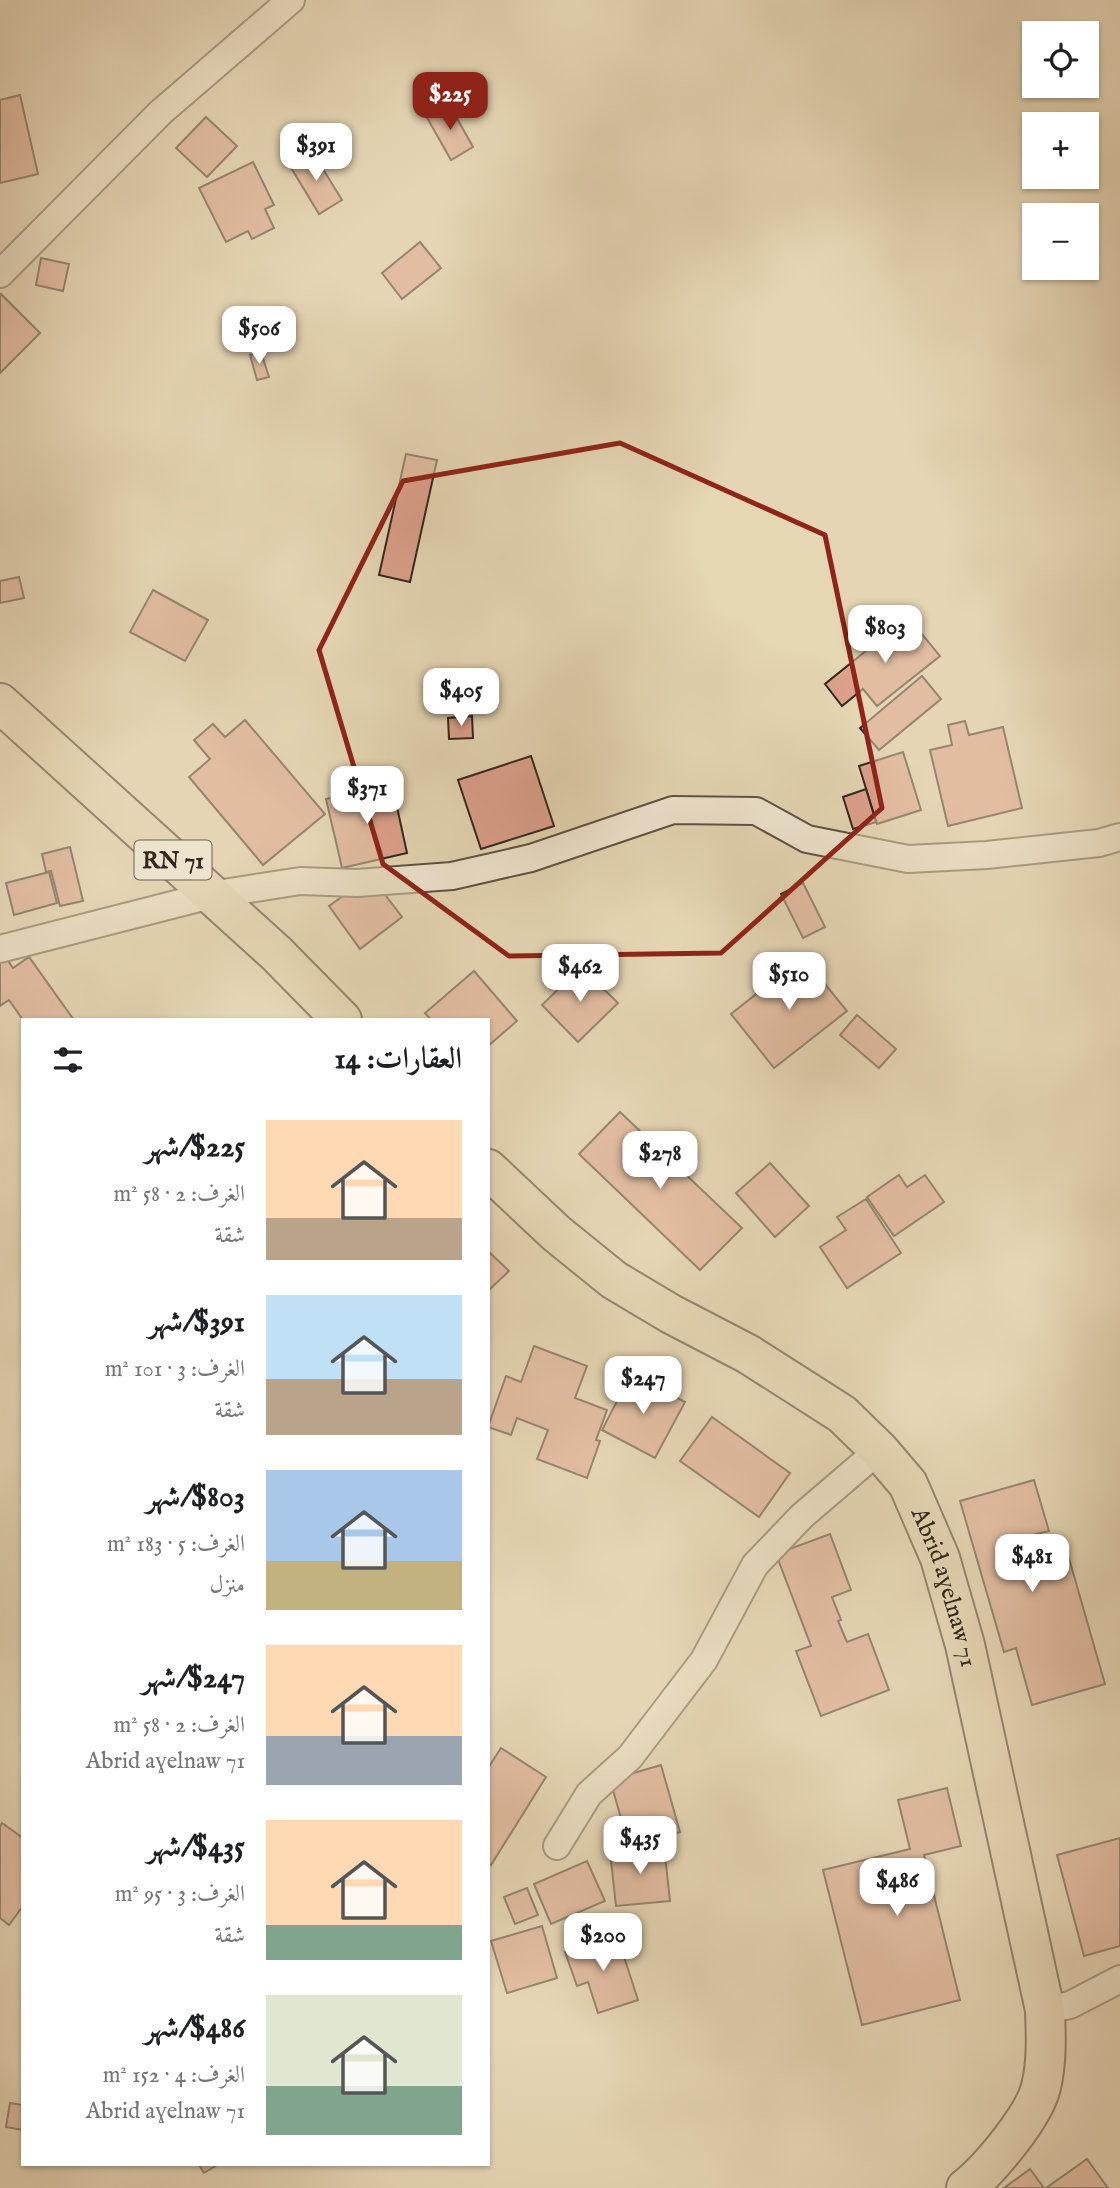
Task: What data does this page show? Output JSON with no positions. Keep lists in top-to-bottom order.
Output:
{
  "streets": {
    "main road": ["RN 71", "Abrid aɣelnaw 71"]
  },
  "page": {
    "map_buttons": ["+", "−"],
    "price": [
      "$225",
      "$391",
      "$506",
      "$803",
      "$405",
      "$371",
      "$462",
      "$510",
      "$278",
      "$247",
      "$481",
      "$435",
      "$486",
      "$200"
    ],
    "heading": "العقارات: 14",
    "list": [
      {
        "name": "$225/شهر",
        "note": "الغرف: 2 · 58 m² · شقة"
      },
      {
        "name": "$391/شهر",
        "note": "الغرف: 3 · 101 m² · شقة"
      },
      {
        "name": "$803/شهر",
        "note": "الغرف: 5 · 183 m² · منزل"
      },
      {
        "name": "$247/شهر",
        "note": "الغرف: 2 · 58 m² · Abrid aɣelnaw 71"
      },
      {
        "name": "$435/شهر",
        "note": "الغرف: 3 · 95 m² · شقة"
      },
      {
        "name": "$486/شهر",
        "note": "الغرف: 4 · 152 m² · Abrid aɣelnaw 71"
      }
    ]
  }
}
